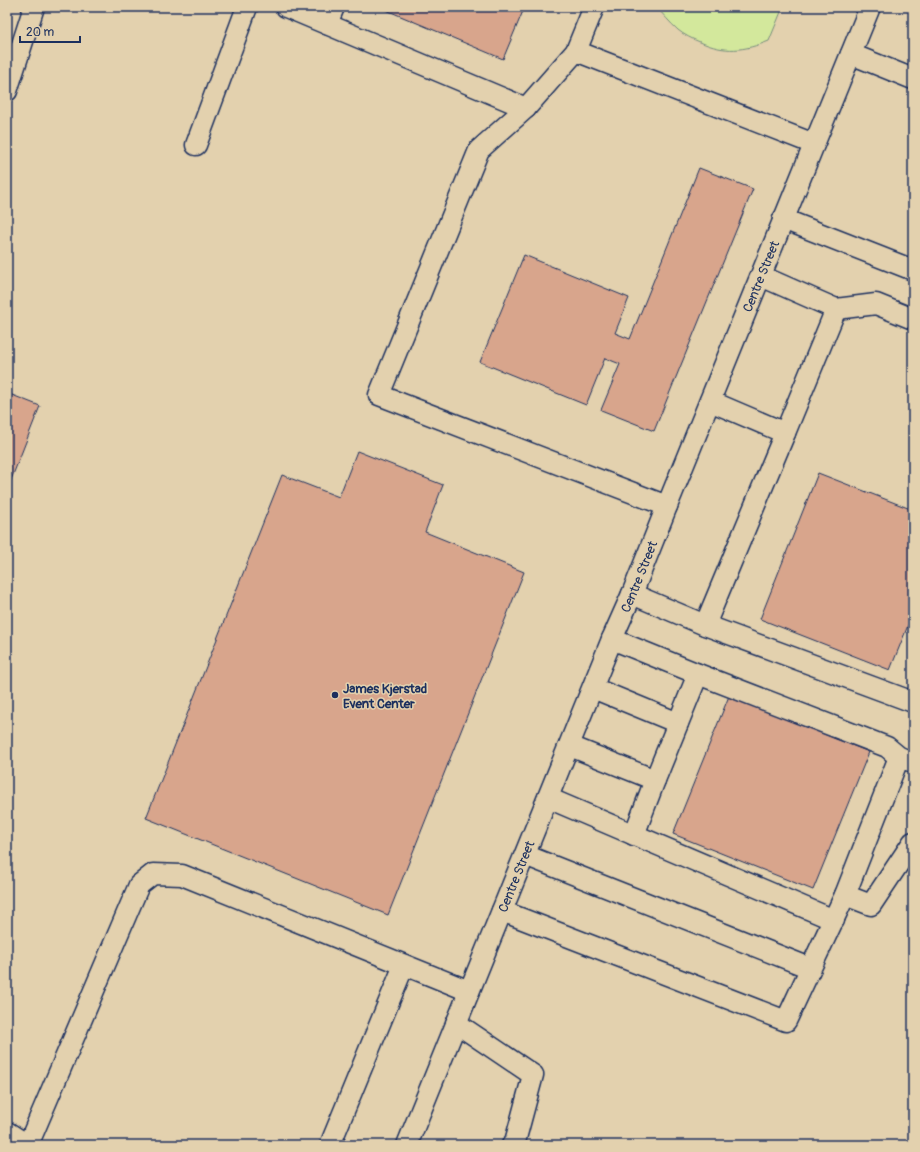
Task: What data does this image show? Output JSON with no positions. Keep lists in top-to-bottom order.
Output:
{
  "streets": {
    "street": ["Centre Street"]
  },
  "places": ["James Kjerstad Event Center"],
  "scale_bar": "20 m"
}
